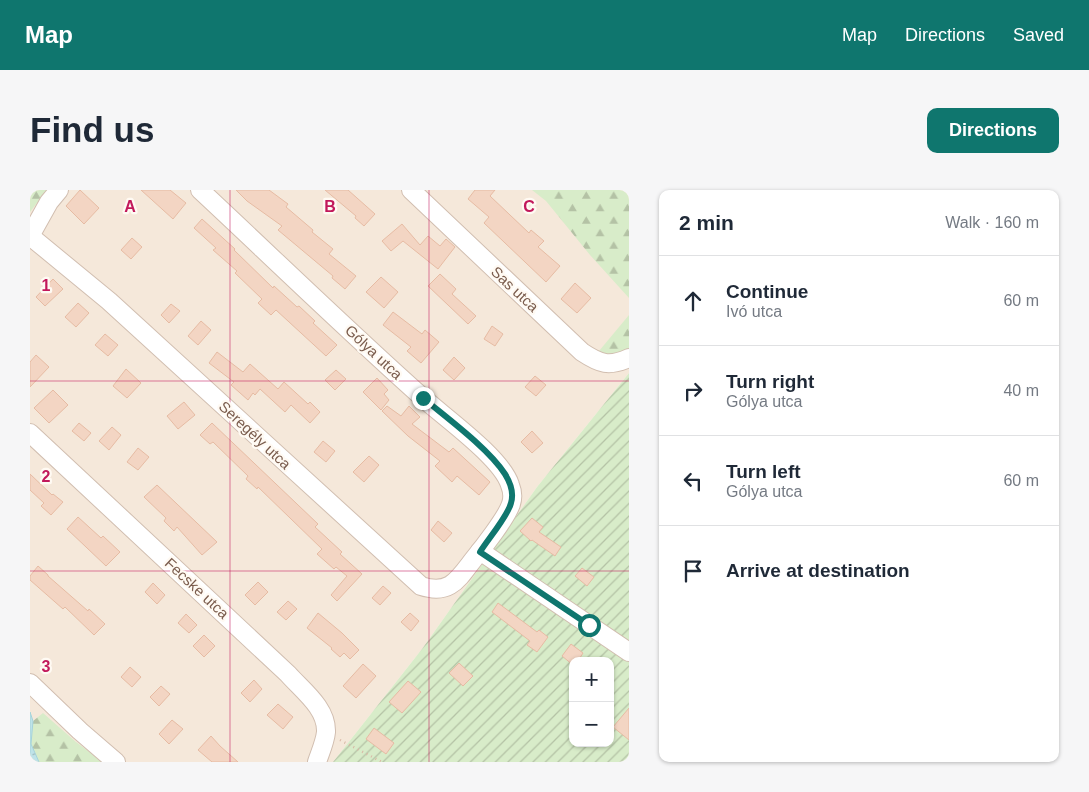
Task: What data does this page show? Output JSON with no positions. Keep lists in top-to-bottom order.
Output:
{
  "streets": {
    "street": [
      "Sas utca",
      "Gólya utca",
      "Seregély utca",
      "Fecske utca"
    ]
  },
  "crossings": [
    ["Gólya utca", "Seregély utca"]
  ],
  "page": {
    "header": "Map",
    "nav": ["Map", "Directions", "Saved"],
    "buttons": "Directions",
    "title": "Find us",
    "heading": ["2 min", "Walk · 160 m"],
    "list": [
      ["Continue", "Ivó utca", "60 m"],
      ["Turn right", "Gólya utca", "40 m"],
      ["Turn left", "Gólya utca", "60 m"],
      "Arrive at destination"
    ],
    "map_buttons": ["+", "−"]
  },
  "grid": {
    "columns": ["A", "B", "C"],
    "rows": ["1", "2", "3"]
  }
}
